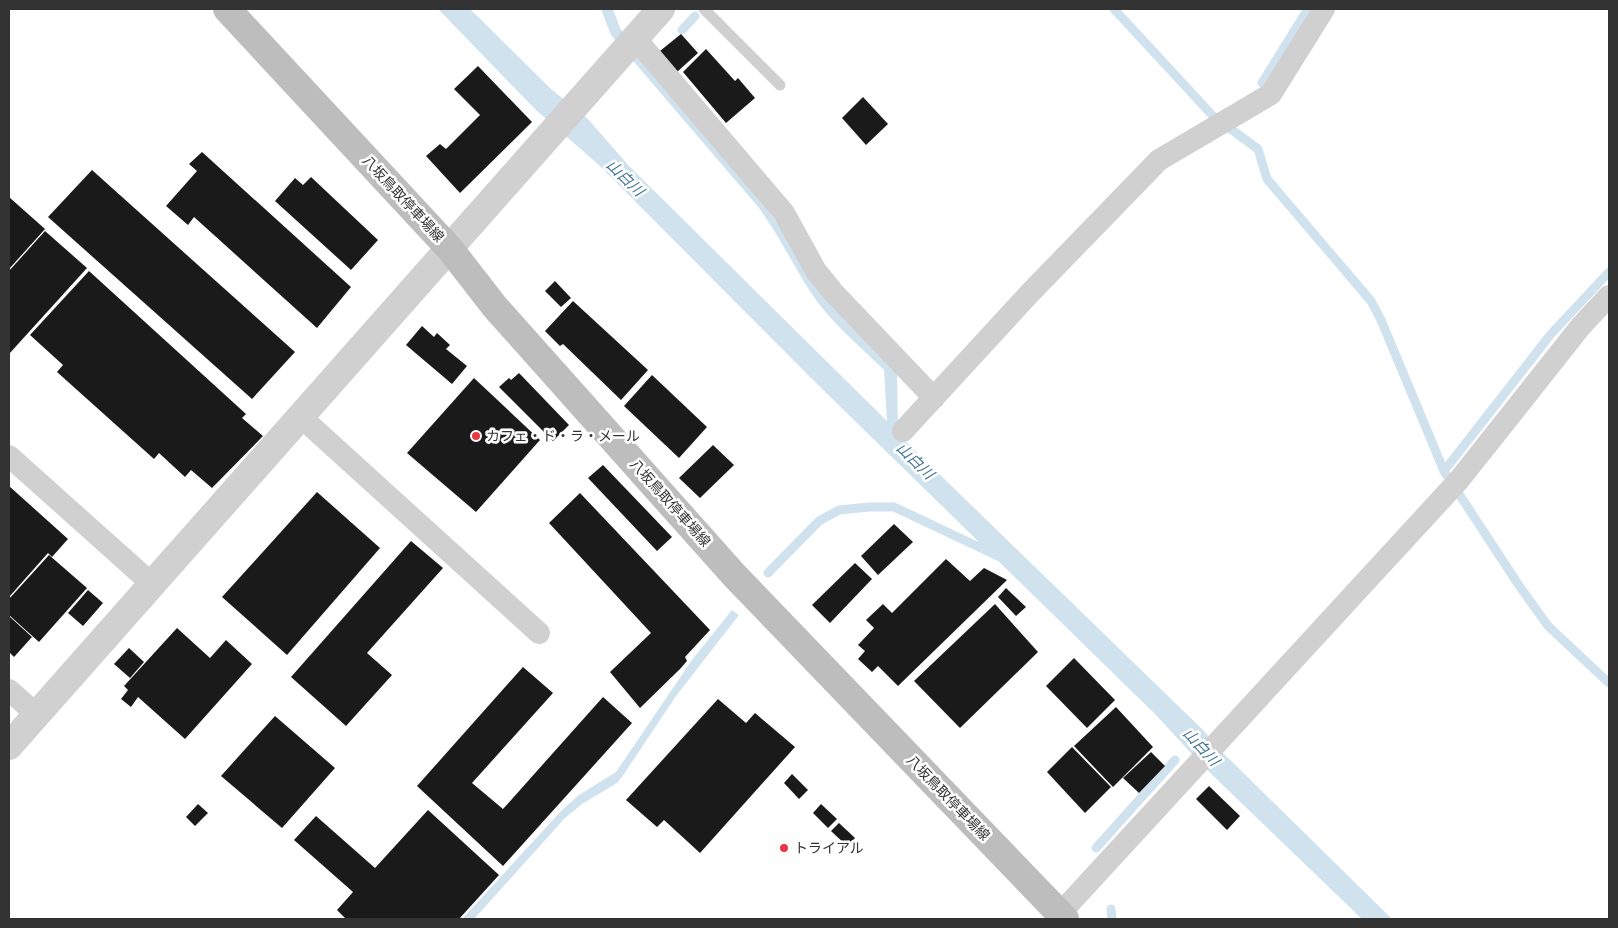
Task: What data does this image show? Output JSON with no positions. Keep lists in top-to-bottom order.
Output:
{
  "streets": {
    "main road": ["八坂鳥取停車場線"]
  },
  "water": ["山白川"],
  "places": ["カフェ・ド・ラ・メール", "トライアル"]
}
